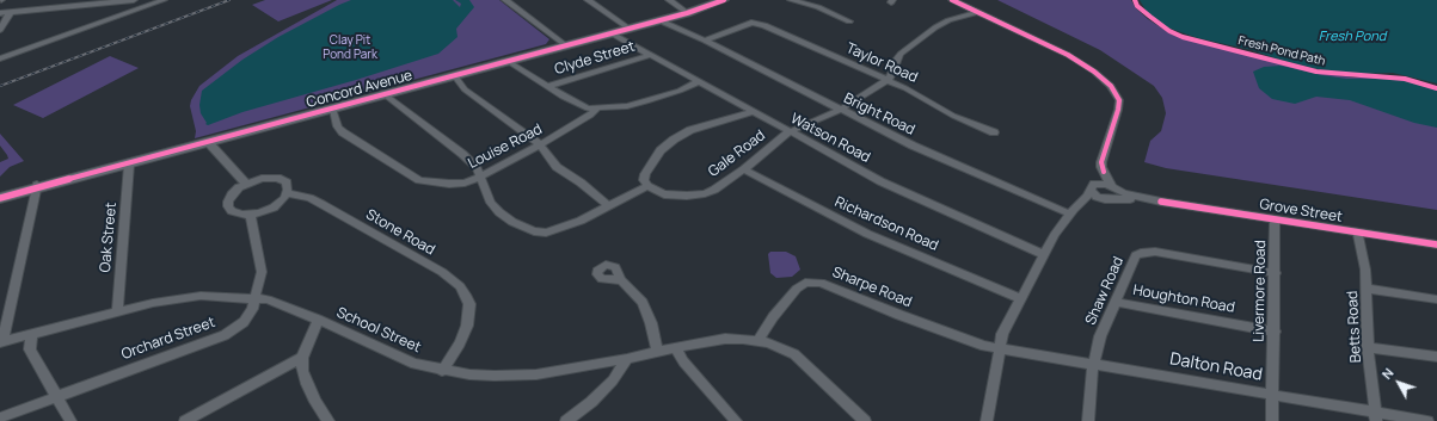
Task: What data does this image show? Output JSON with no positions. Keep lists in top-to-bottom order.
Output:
{
  "streets": {
    "main road": ["Concord Avenue"],
    "street": [
      "Clyde Street",
      "Taylor Road",
      "Bright Road",
      "Watson Road",
      "Louise Road",
      "Gale Road",
      "Grove Street",
      "Richardson Road",
      "Stone Road",
      "Oak Street",
      "Sharpe Road",
      "Shaw Road",
      "Livermore Road",
      "Houghton Road",
      "Betts Road",
      "School Street",
      "Orchard Street",
      "Dalton Road"
    ],
    "cycle path": ["Fresh Pond Path"]
  },
  "crossings": [
    ["Clyde Street", "Watson Road"],
    ["Taylor Road", "Bright Road"],
    ["Taylor Road", "Gale Road"],
    ["Concord Avenue", "Bright Road"],
    ["Concord Avenue", "Watson Road"],
    ["Concord Avenue", "Louise Road"],
    ["Concord Avenue", "Oak Street"],
    ["Bright Road", "Gale Road"],
    ["Watson Road", "Gale Road"],
    ["Gale Road", "Richardson Road"],
    ["Grove Street", "Livermore Road"],
    ["Grove Street", "Betts Road"],
    ["Stone Road", "School Street"],
    ["Oak Street", "School Street"],
    ["Sharpe Road", "School Street"],
    ["Sharpe Road", "Dalton Road"],
    ["Shaw Road", "Livermore Road"],
    ["Shaw Road", "Houghton Road"],
    ["Shaw Road", "Dalton Road"],
    ["Livermore Road", "Houghton Road"],
    ["Livermore Road", "Dalton Road"],
    ["Betts Road", "Dalton Road"],
    ["School Street", "Orchard Street"]
  ],
  "water": ["Fresh Pond"],
  "parks": ["Clay Pit Pond Park"],
  "north": "top left"
}
